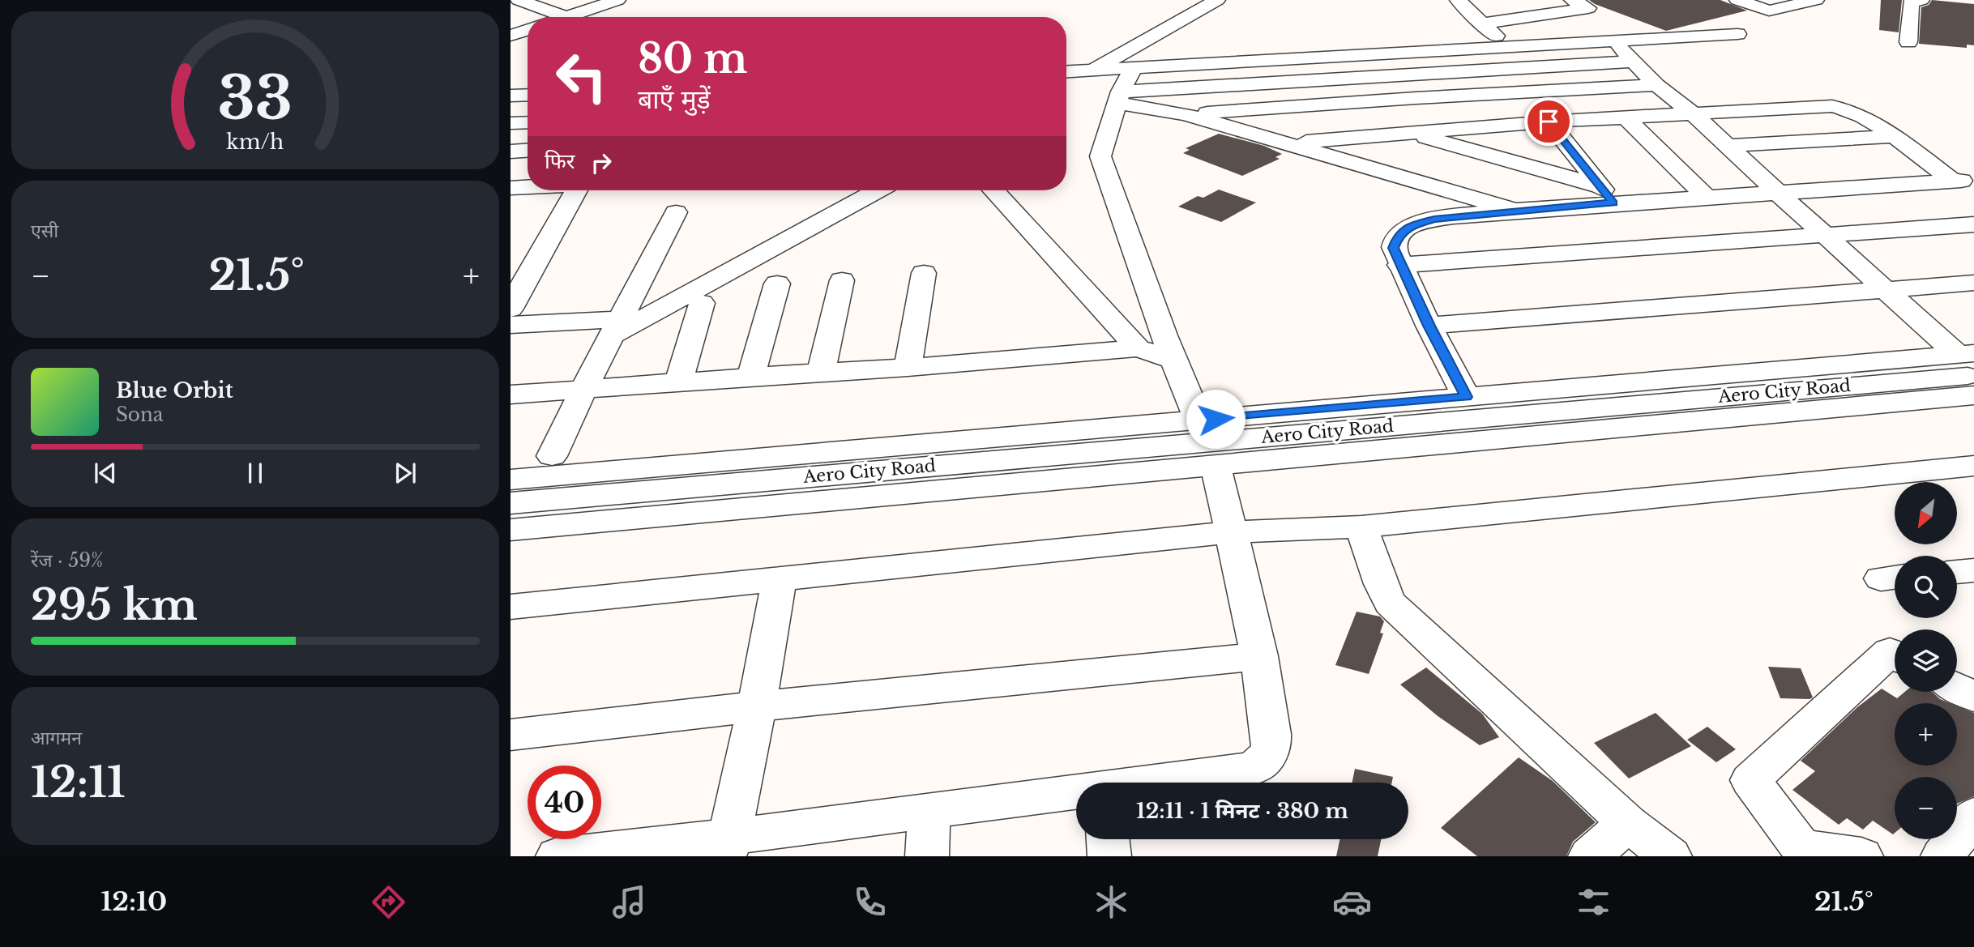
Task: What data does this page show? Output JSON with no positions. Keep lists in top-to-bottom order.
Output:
{
  "streets": {
    "street": ["Aero City Road"]
  },
  "north": "bottom left",
  "page": {
    "turn": ["80 m", "बाएँ मुड़ें"],
    "then": "फिर",
    "tile": [
      "एसी",
      ["रेंज · 59%", "295 km"],
      ["आगमन", "12:11"]
    ],
    "heat": ["−", "21.5°", "+"],
    "song": ["Blue Orbit", "Sona"],
    "map_buttons": ["+", "−"],
    "limit": "40",
    "trip": "12:11 · 1 मिनट · 380 m",
    "tabs": ["12:10", "21.5°"],
    "gauge": ["33", "km/h"]
  }
}
